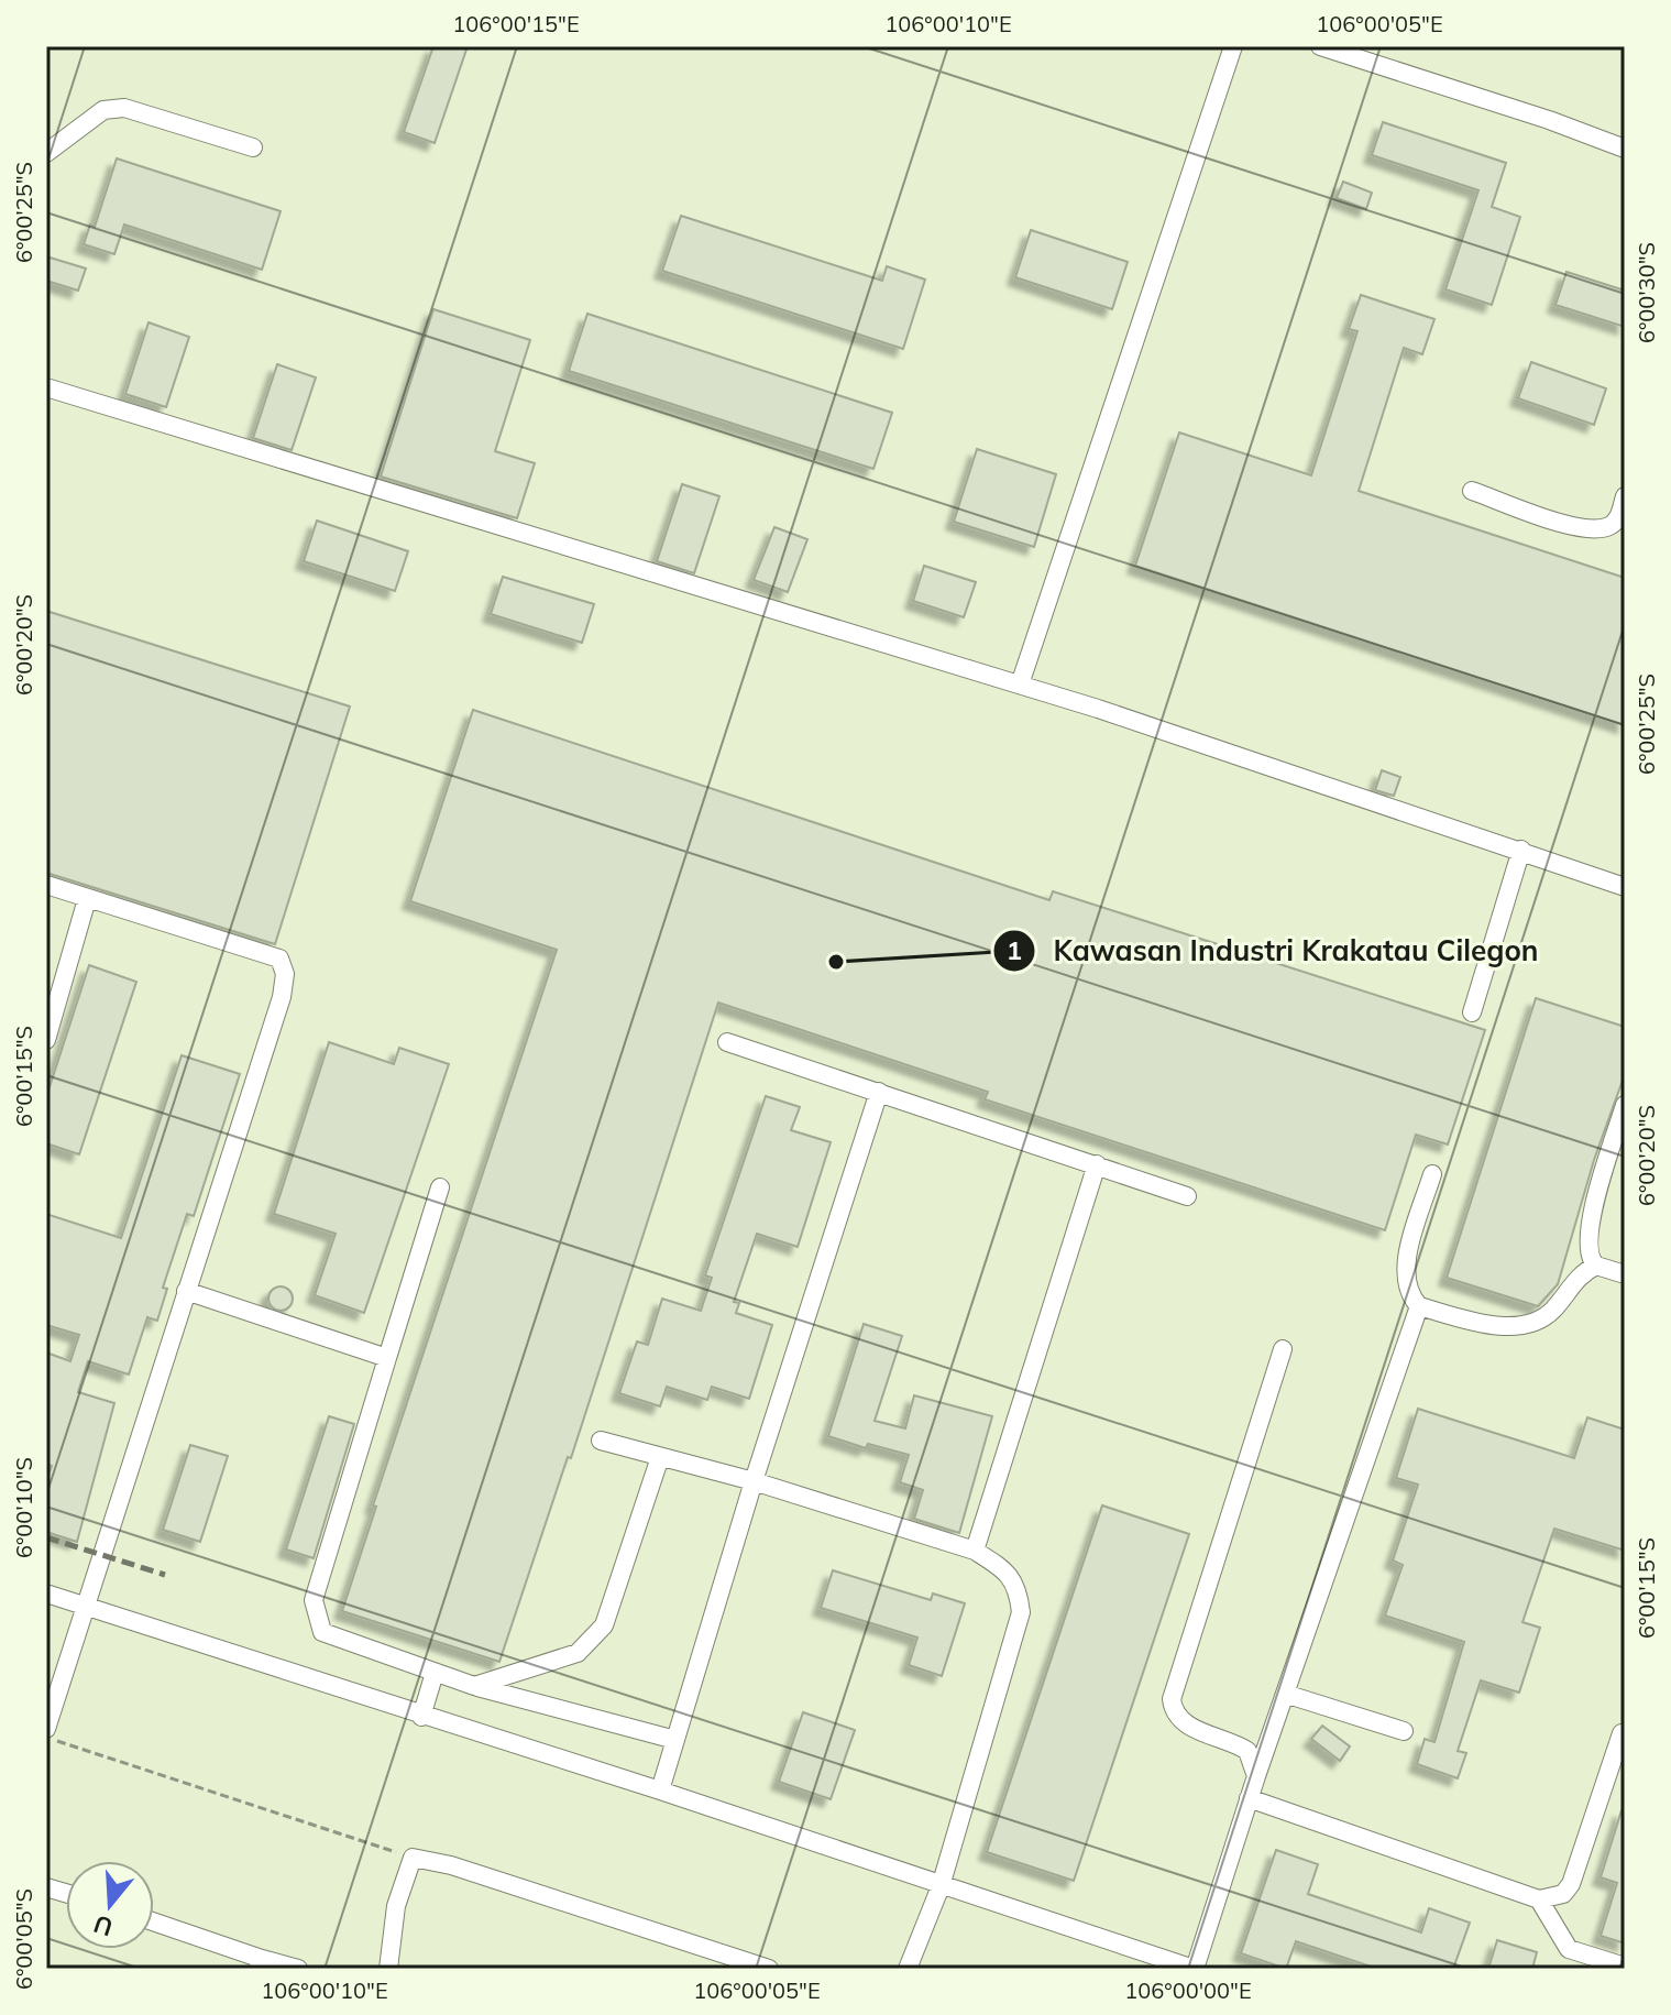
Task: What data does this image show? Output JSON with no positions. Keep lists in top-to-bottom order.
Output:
{
  "places": ["Kawasan Industri Krakatau Cilegon"],
  "north": "bottom",
  "coordinates": [
    "106°00'15\"E",
    "106°00'10\"E",
    "106°00'05\"E",
    "6°00'25\"S",
    "6°00'30\"S",
    "6°00'20\"S",
    "6°00'15\"S",
    "6°00'10\"S",
    "6°00'05\"S",
    "106°00'00\"E"
  ]
}
